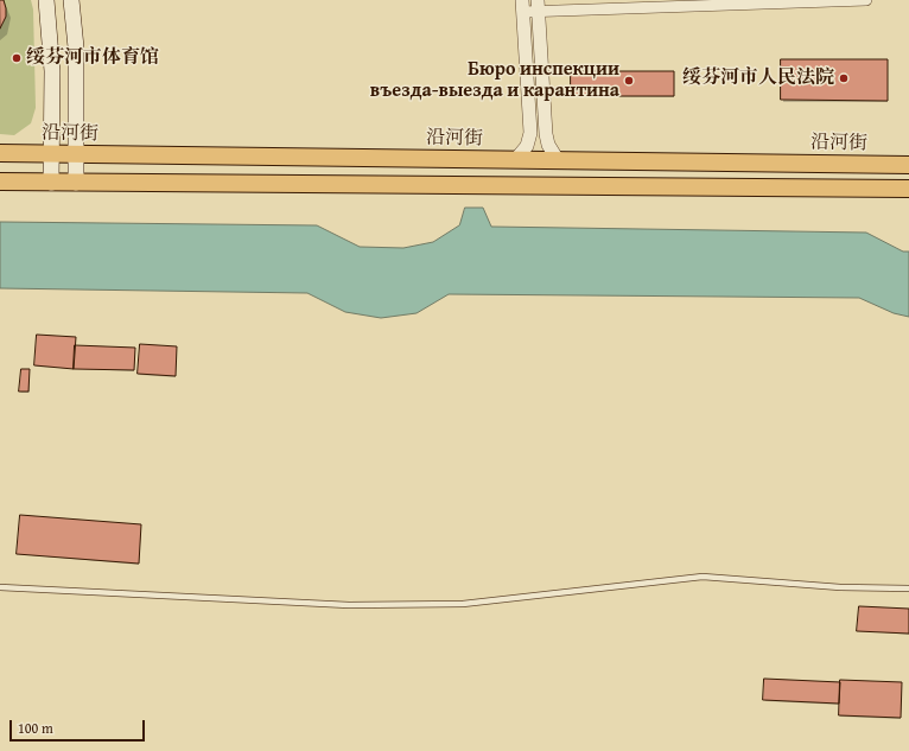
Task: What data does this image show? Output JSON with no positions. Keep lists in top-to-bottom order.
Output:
{
  "streets": {
    "main road": ["沿河街"]
  },
  "places": ["绥芬河市体育馆", "绥芬河市人民法院", "Бюро инспекции въезда-выезда и карантина"],
  "scale_bar": "100 m"
}
